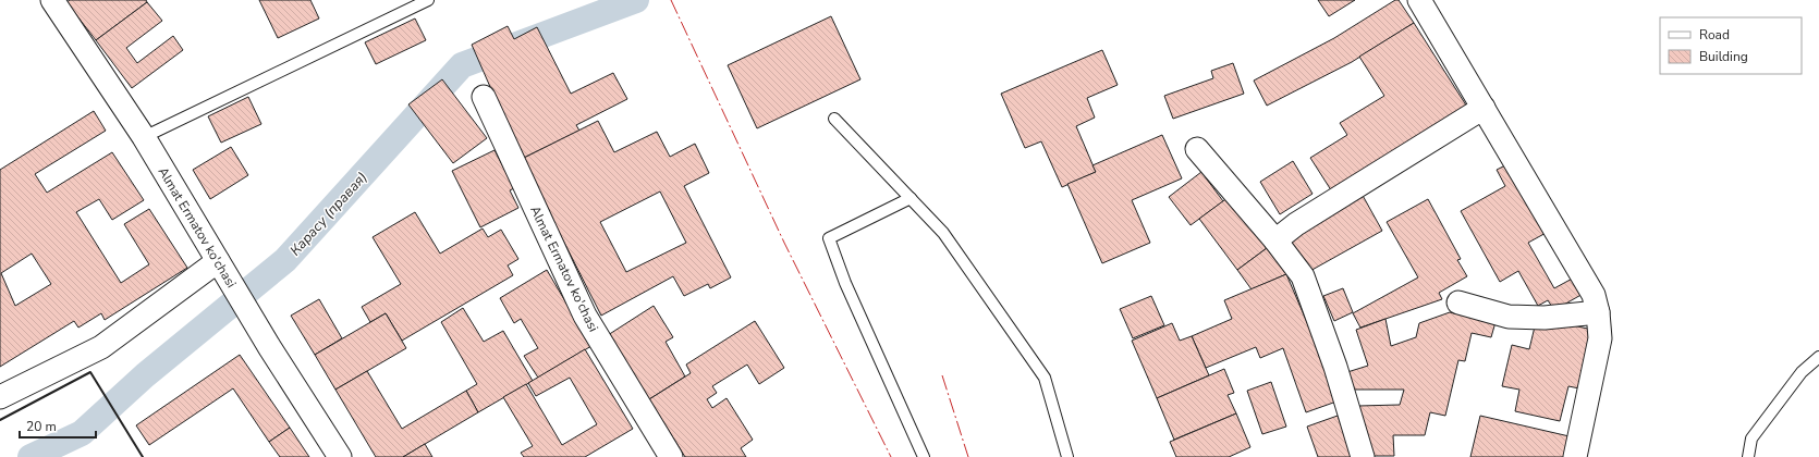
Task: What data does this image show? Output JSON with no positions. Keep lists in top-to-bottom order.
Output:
{
  "streets": {
    "street": ["Almat Ermatov ko'chasi"]
  },
  "water": ["Карасу (правая)"],
  "legend": ["Road", "Building"],
  "scale_bar": "20 m"
}
